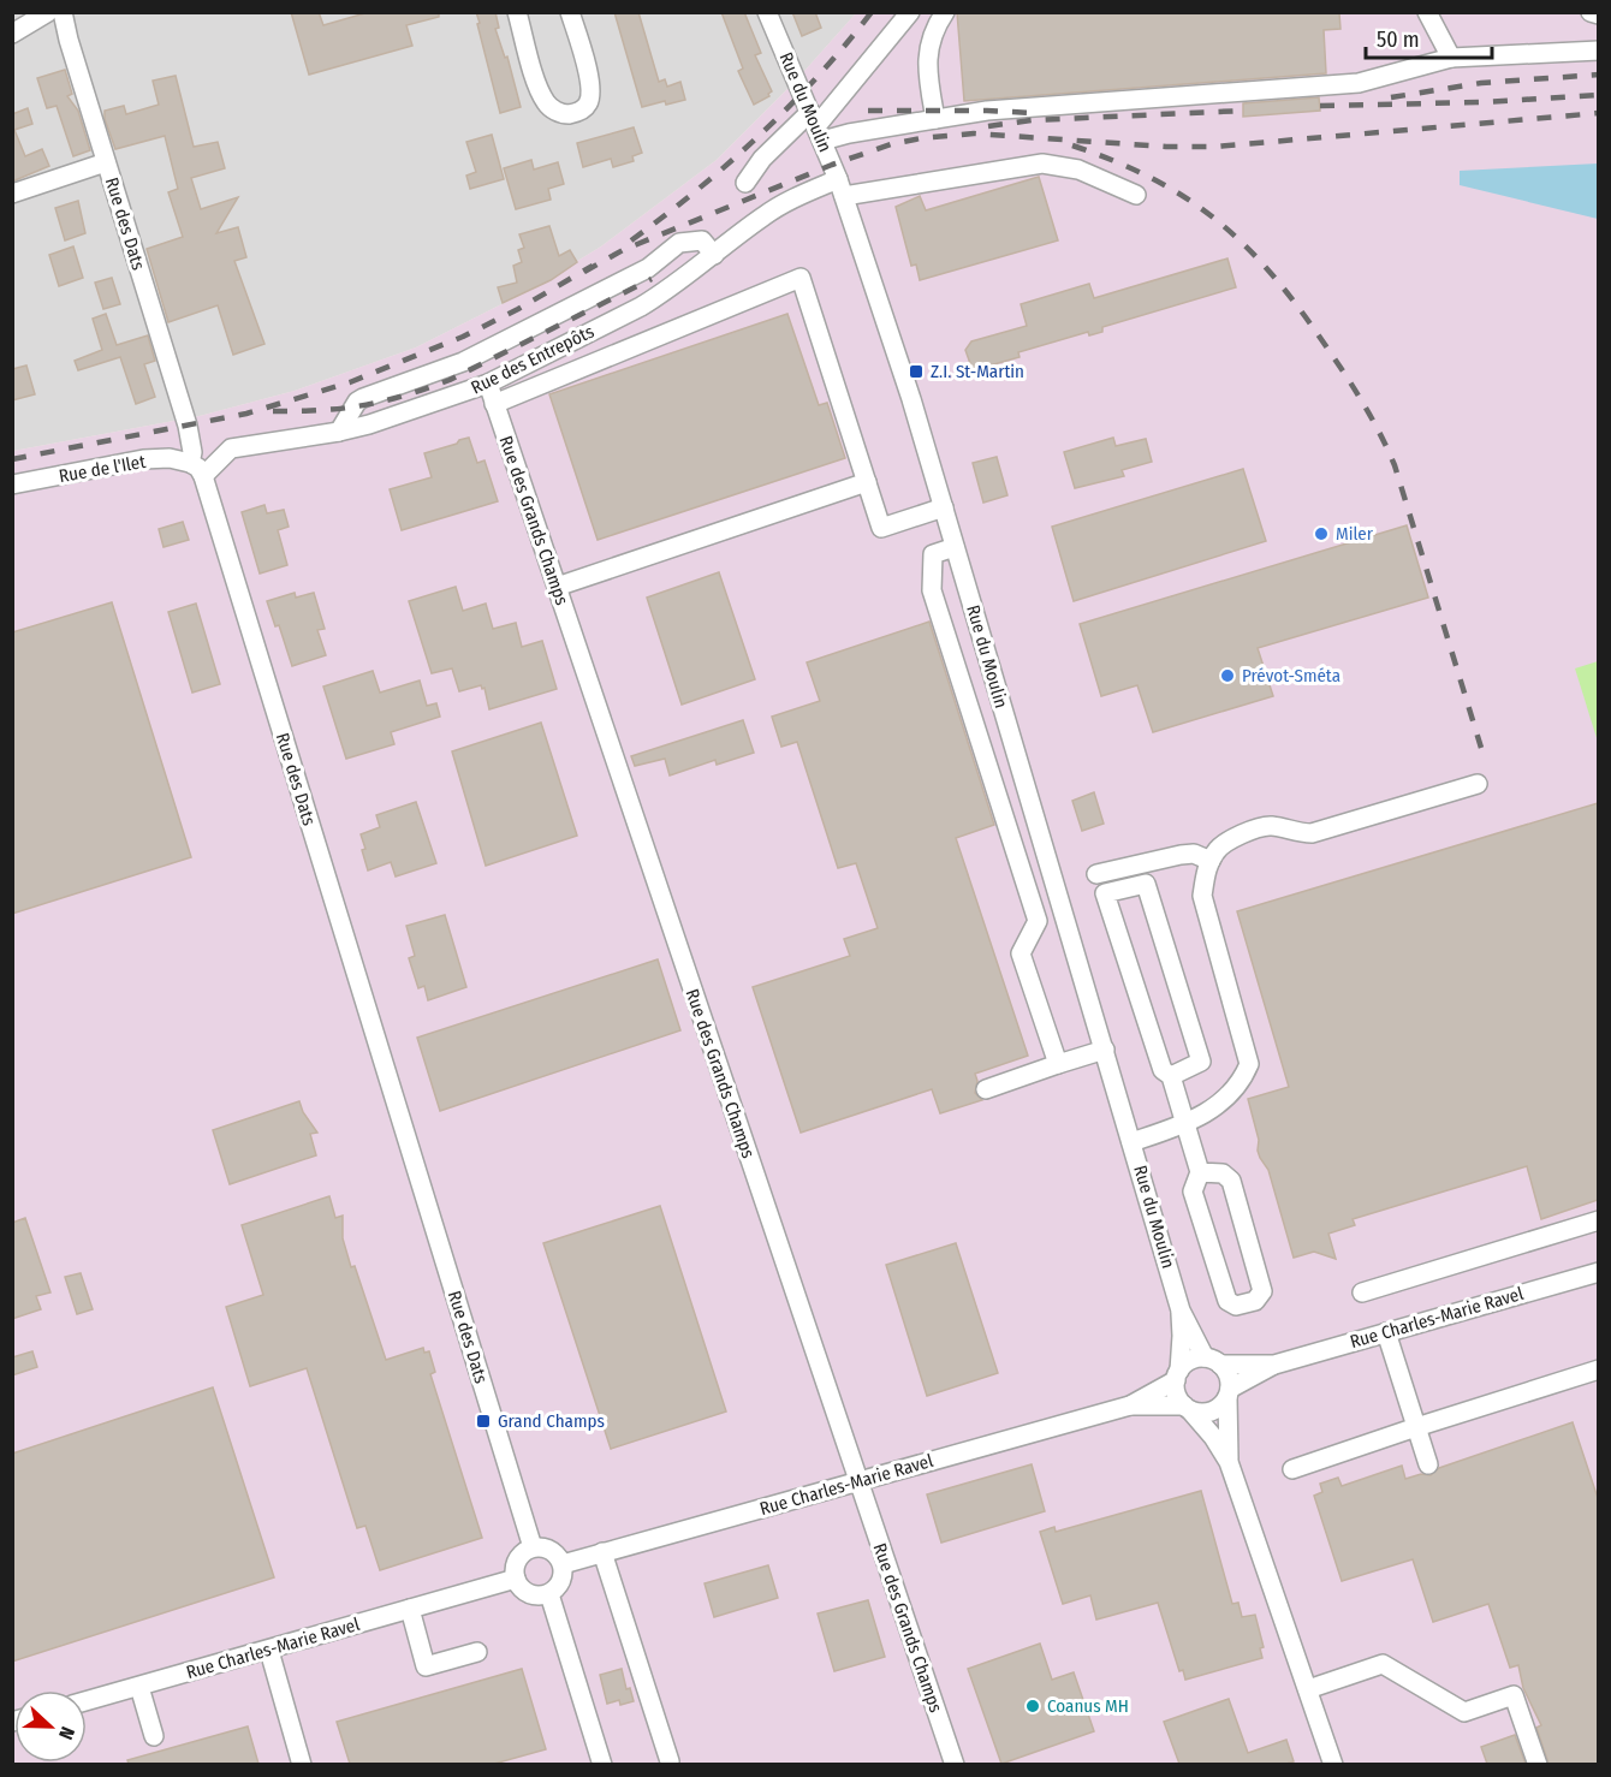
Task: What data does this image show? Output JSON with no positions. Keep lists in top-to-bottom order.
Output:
{
  "streets": {
    "street": [
      "Rue du Moulin",
      "Rue des Dats",
      "Rue des Entrepôts",
      "Rue de l'Ilet",
      "Rue des Grands Champs",
      "Rue Charles-Marie Ravel"
    ]
  },
  "crossings": [
    ["Rue du Moulin", "Rue des Entrepôts"],
    ["Rue du Moulin", "Rue Charles-Marie Ravel"],
    ["Rue des Dats", "Rue des Entrepôts"],
    ["Rue des Dats", "Rue de l'Ilet"],
    ["Rue des Dats", "Rue Charles-Marie Ravel"],
    ["Rue des Entrepôts", "Rue de l'Ilet"],
    ["Rue des Entrepôts", "Rue des Grands Champs"],
    ["Rue des Grands Champs", "Rue Charles-Marie Ravel"]
  ],
  "places": {
    "transit": ["Z.I. St-Martin", "Grand Champs"],
    "other": ["Miler", "Prévot-Sméta", "Coanus MH"]
  },
  "scale_bar": "50 m",
  "north": "right"
}
